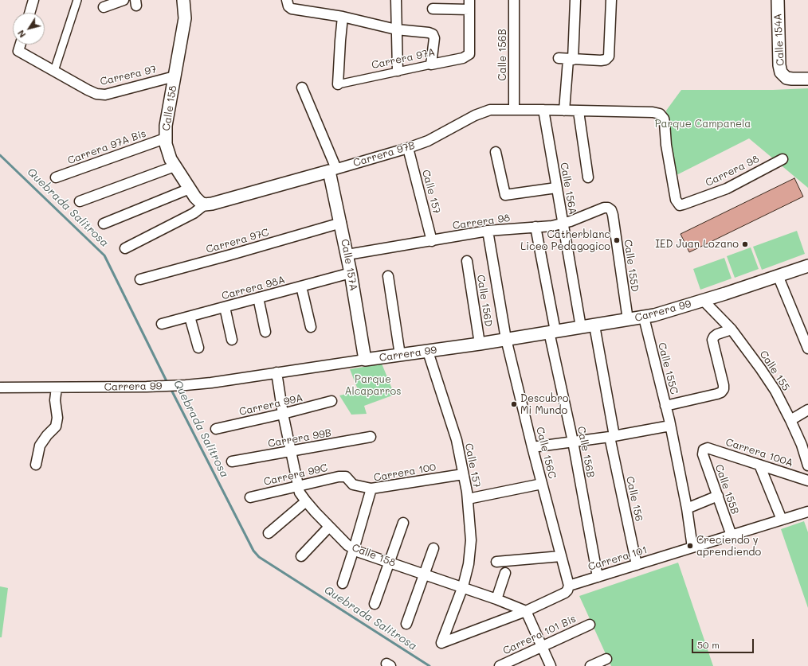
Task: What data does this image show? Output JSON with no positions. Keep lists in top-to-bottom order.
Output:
{
  "streets": {
    "street": [
      "Calle 154A",
      "Calle 156B",
      "Carrera 97A",
      "Carrera 97",
      "Calle 158",
      "Carrera 97A Bis",
      "Carrera 97B",
      "Carrera 98",
      "Calle 156A",
      "Calle 157",
      "Carrera 97C",
      "Calle 157A",
      "Calle 155D",
      "Carrera 98A",
      "Calle 156D",
      "Carrera 99",
      "Calle 155C",
      "Calle 155",
      "Carrera 99A",
      "Carrera 99B",
      "Calle 156C",
      "Carrera 100A",
      "Carrera 100",
      "Carrera 99C",
      "Calle 155B",
      "Calle 156",
      "Carrera 101",
      "Carrera 101 Bis"
    ]
  },
  "crossings": [
    ["Calle 156B", "Carrera 97B"],
    ["Calle 156B", "Carrera 98"],
    ["Calle 156B", "Carrera 99"],
    ["Calle 156B", "Carrera 101"],
    ["Carrera 97", "Calle 158"],
    ["Calle 158", "Carrera 97A Bis"],
    ["Calle 158", "Carrera 97B"],
    ["Calle 158", "Calle 157"],
    ["Calle 158", "Carrera 99"],
    ["Calle 158", "Carrera 99A"],
    ["Calle 158", "Carrera 99B"],
    ["Calle 158", "Carrera 100"],
    ["Calle 158", "Carrera 99C"],
    ["Calle 158", "Carrera 101"],
    ["Carrera 97B", "Carrera 98"],
    ["Carrera 97B", "Calle 156A"],
    ["Carrera 97B", "Calle 157"],
    ["Carrera 97B", "Calle 157A"],
    ["Carrera 98", "Calle 156A"],
    ["Carrera 98", "Calle 157"],
    ["Carrera 98", "Calle 157A"],
    ["Carrera 98", "Calle 155D"],
    ["Carrera 98", "Calle 156C"],
    ["Calle 156A", "Carrera 99"],
    ["Calle 157", "Carrera 99"],
    ["Calle 157", "Carrera 100"],
    ["Calle 157", "Carrera 101"],
    ["Carrera 97C", "Calle 157A"],
    ["Calle 157A", "Carrera 98A"],
    ["Calle 157A", "Carrera 99"],
    ["Calle 155D", "Carrera 99"],
    ["Calle 156D", "Carrera 99"],
    ["Carrera 99", "Calle 155C"],
    ["Carrera 99", "Calle 155"],
    ["Carrera 99", "Calle 156C"],
    ["Carrera 99", "Calle 156"],
    ["Calle 155C", "Carrera 101"],
    ["Calle 156C", "Carrera 101"],
    ["Carrera 100A", "Calle 155B"],
    ["Carrera 100", "Carrera 99C"],
    ["Calle 155B", "Carrera 101"],
    ["Calle 156", "Carrera 101"]
  ],
  "water": ["Quebrada Salitrosa"],
  "parks": ["Parque Campanela", "Parque Alcaparros"],
  "places": [
    "Catherblanc Liceo Pedagogico",
    "IED Juan Lozano",
    "Descubro Mi Mundo",
    "Creciendo y aprendiendo"
  ],
  "scale_bar": "50 m",
  "north": "bottom left"
}
